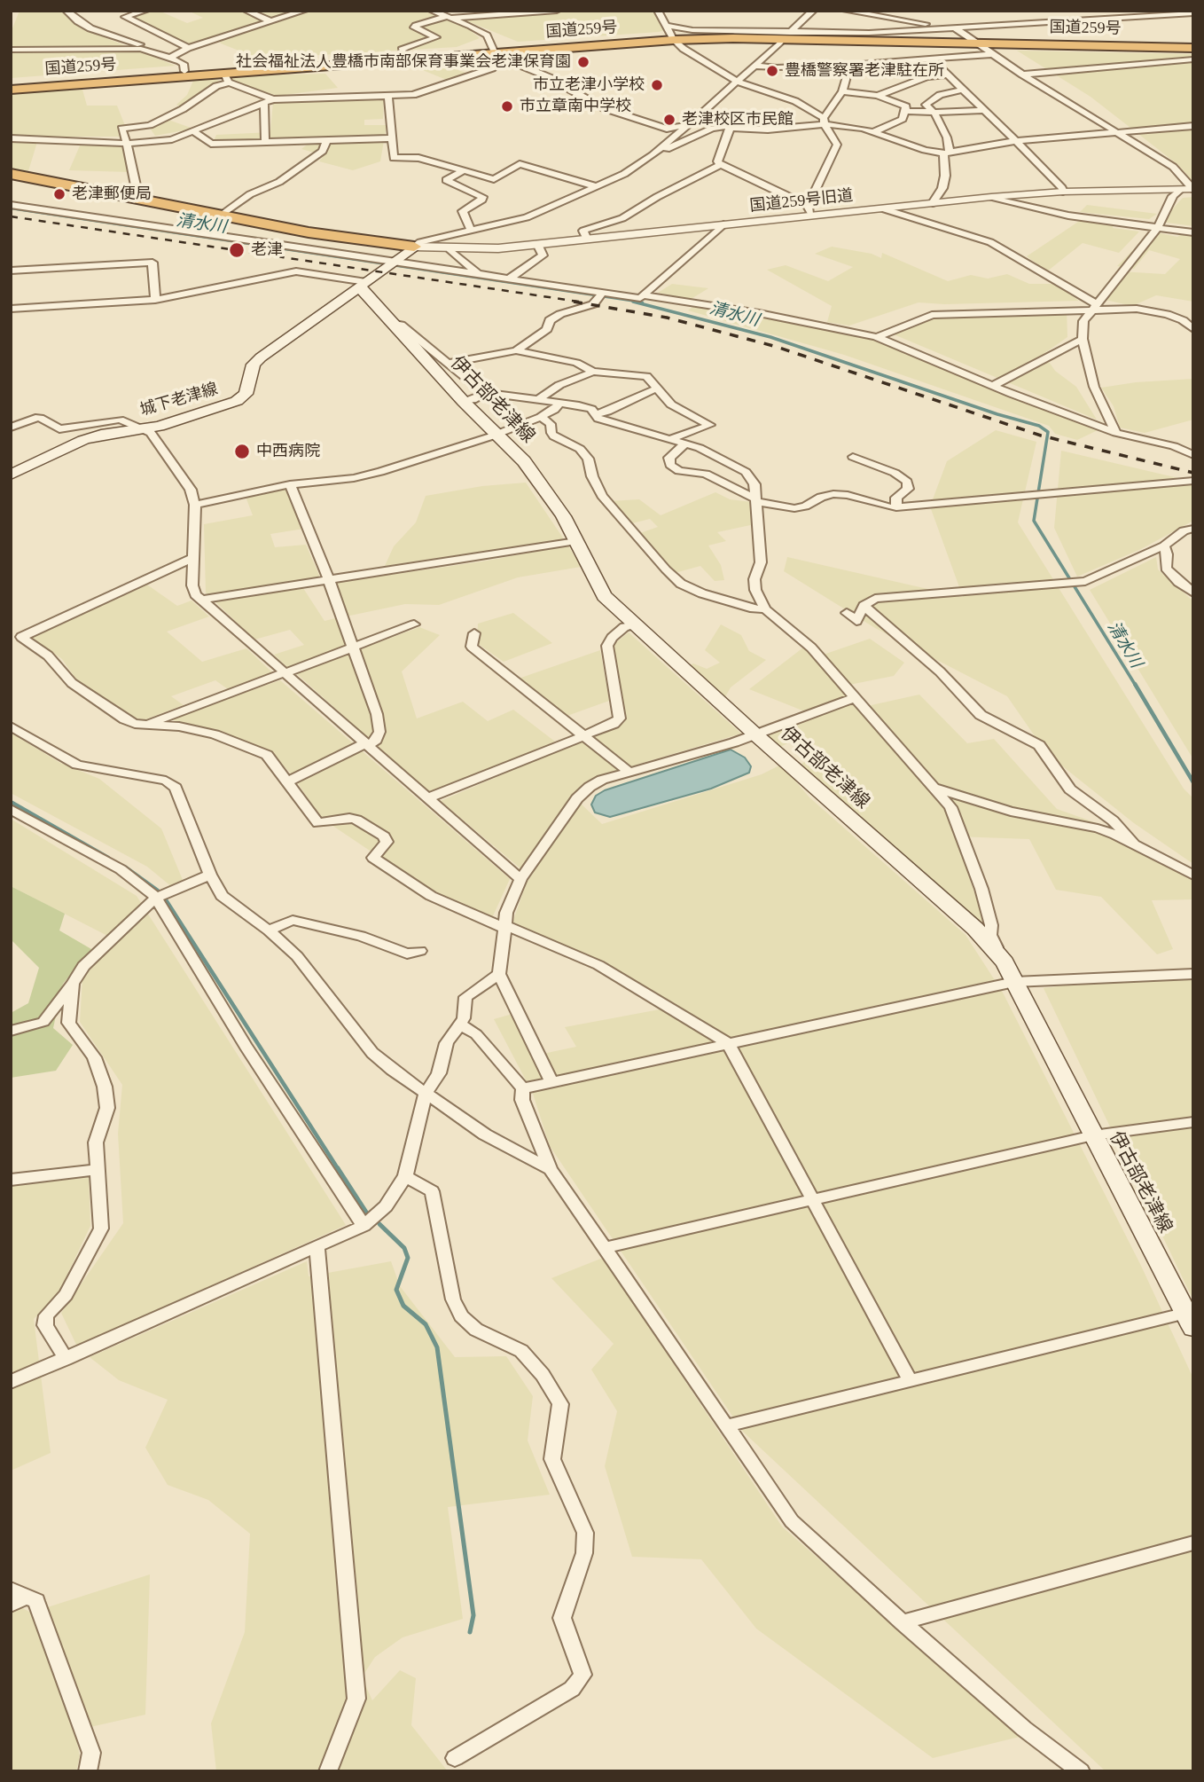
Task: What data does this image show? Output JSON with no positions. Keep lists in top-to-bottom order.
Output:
{
  "streets": {
    "highway": ["国道259号"],
    "main road": ["城下老津線", "伊古部老津線"],
    "street": ["国道259号旧道"]
  },
  "crossings": [
    ["国道259号旧道", "城下老津線"],
    ["城下老津線", "伊古部老津線"]
  ],
  "water": ["清水川"],
  "places": [
    "社会福祉法人豊橋市南部保育事業会老津保育園",
    "豊橋警察署老津駐在所",
    "市立老津小学校",
    "市立章南中学校",
    "老津校区市民館",
    "老津郵便局",
    "老津",
    "中西病院"
  ]
}
